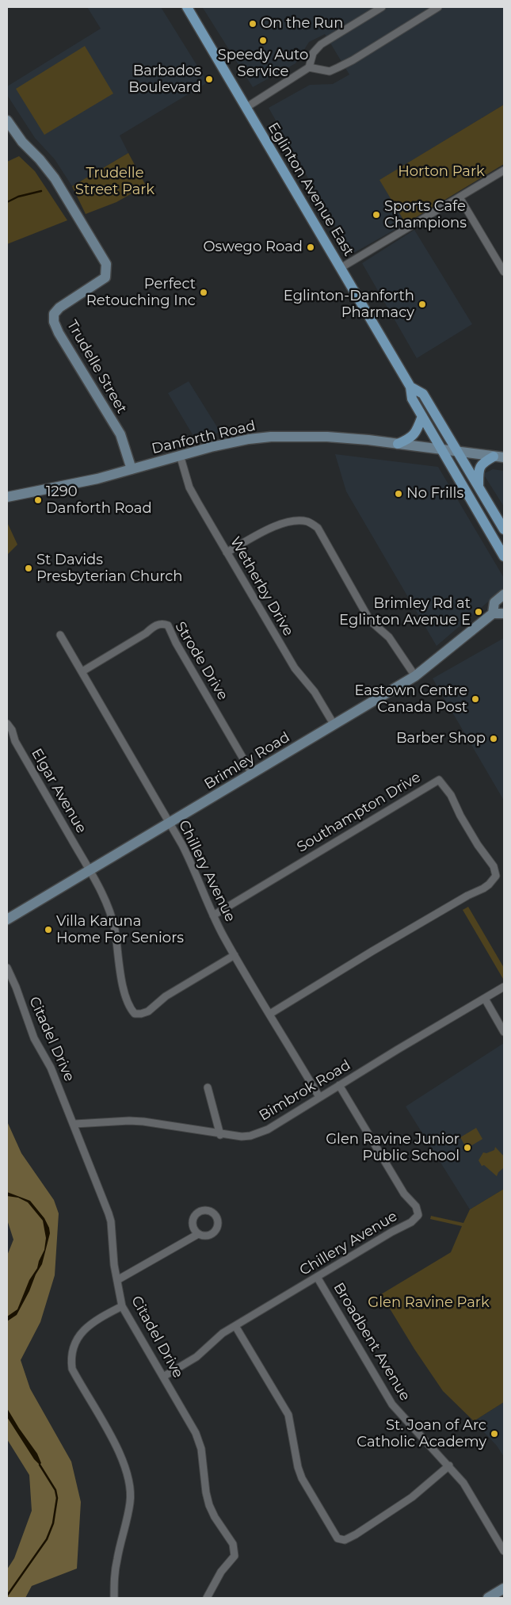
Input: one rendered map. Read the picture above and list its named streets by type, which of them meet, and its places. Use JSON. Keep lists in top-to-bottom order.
{
  "streets": {
    "main road": [
      "Eglinton Avenue East",
      "Trudelle Street",
      "Danforth Road",
      "Brimley Road"
    ],
    "street": [
      "Wetherby Drive",
      "Strode Drive",
      "Elgar Avenue",
      "Southampton Drive",
      "Chillery Avenue",
      "Citadel Drive",
      "Bimbrok Road",
      "Broadbent Avenue"
    ]
  },
  "crossings": [
    ["Eglinton Avenue East", "Danforth Road"],
    ["Trudelle Street", "Danforth Road"],
    ["Danforth Road", "Wetherby Drive"],
    ["Wetherby Drive", "Brimley Road"],
    ["Strode Drive", "Brimley Road"],
    ["Strode Drive", "Chillery Avenue"],
    ["Brimley Road", "Elgar Avenue"],
    ["Brimley Road", "Chillery Avenue"],
    ["Elgar Avenue", "Chillery Avenue"],
    ["Southampton Drive", "Chillery Avenue"],
    ["Chillery Avenue", "Citadel Drive"],
    ["Chillery Avenue", "Bimbrok Road"],
    ["Chillery Avenue", "Broadbent Avenue"],
    ["Citadel Drive", "Bimbrok Road"]
  ],
  "parks": ["Horton Park", "Trudelle Street Park", "Glen Ravine Park"],
  "places": [
    "On the Run",
    "Speedy Auto Service",
    "Barbados Boulevard",
    "Sports Cafe Champions",
    "Oswego Road",
    "Perfect Retouching Inc",
    "Eglinton-Danforth Pharmacy",
    "No Frills",
    "1290 Danforth Road",
    "St Davids Presbyterian Church",
    "Brimley Rd at Eglinton Avenue E",
    "Eastown Centre Canada Post",
    "Barber Shop",
    "Villa Karuna Home For Seniors",
    "Glen Ravine Junior Public School",
    "St. Joan of Arc Catholic Academy"
  ]
}
